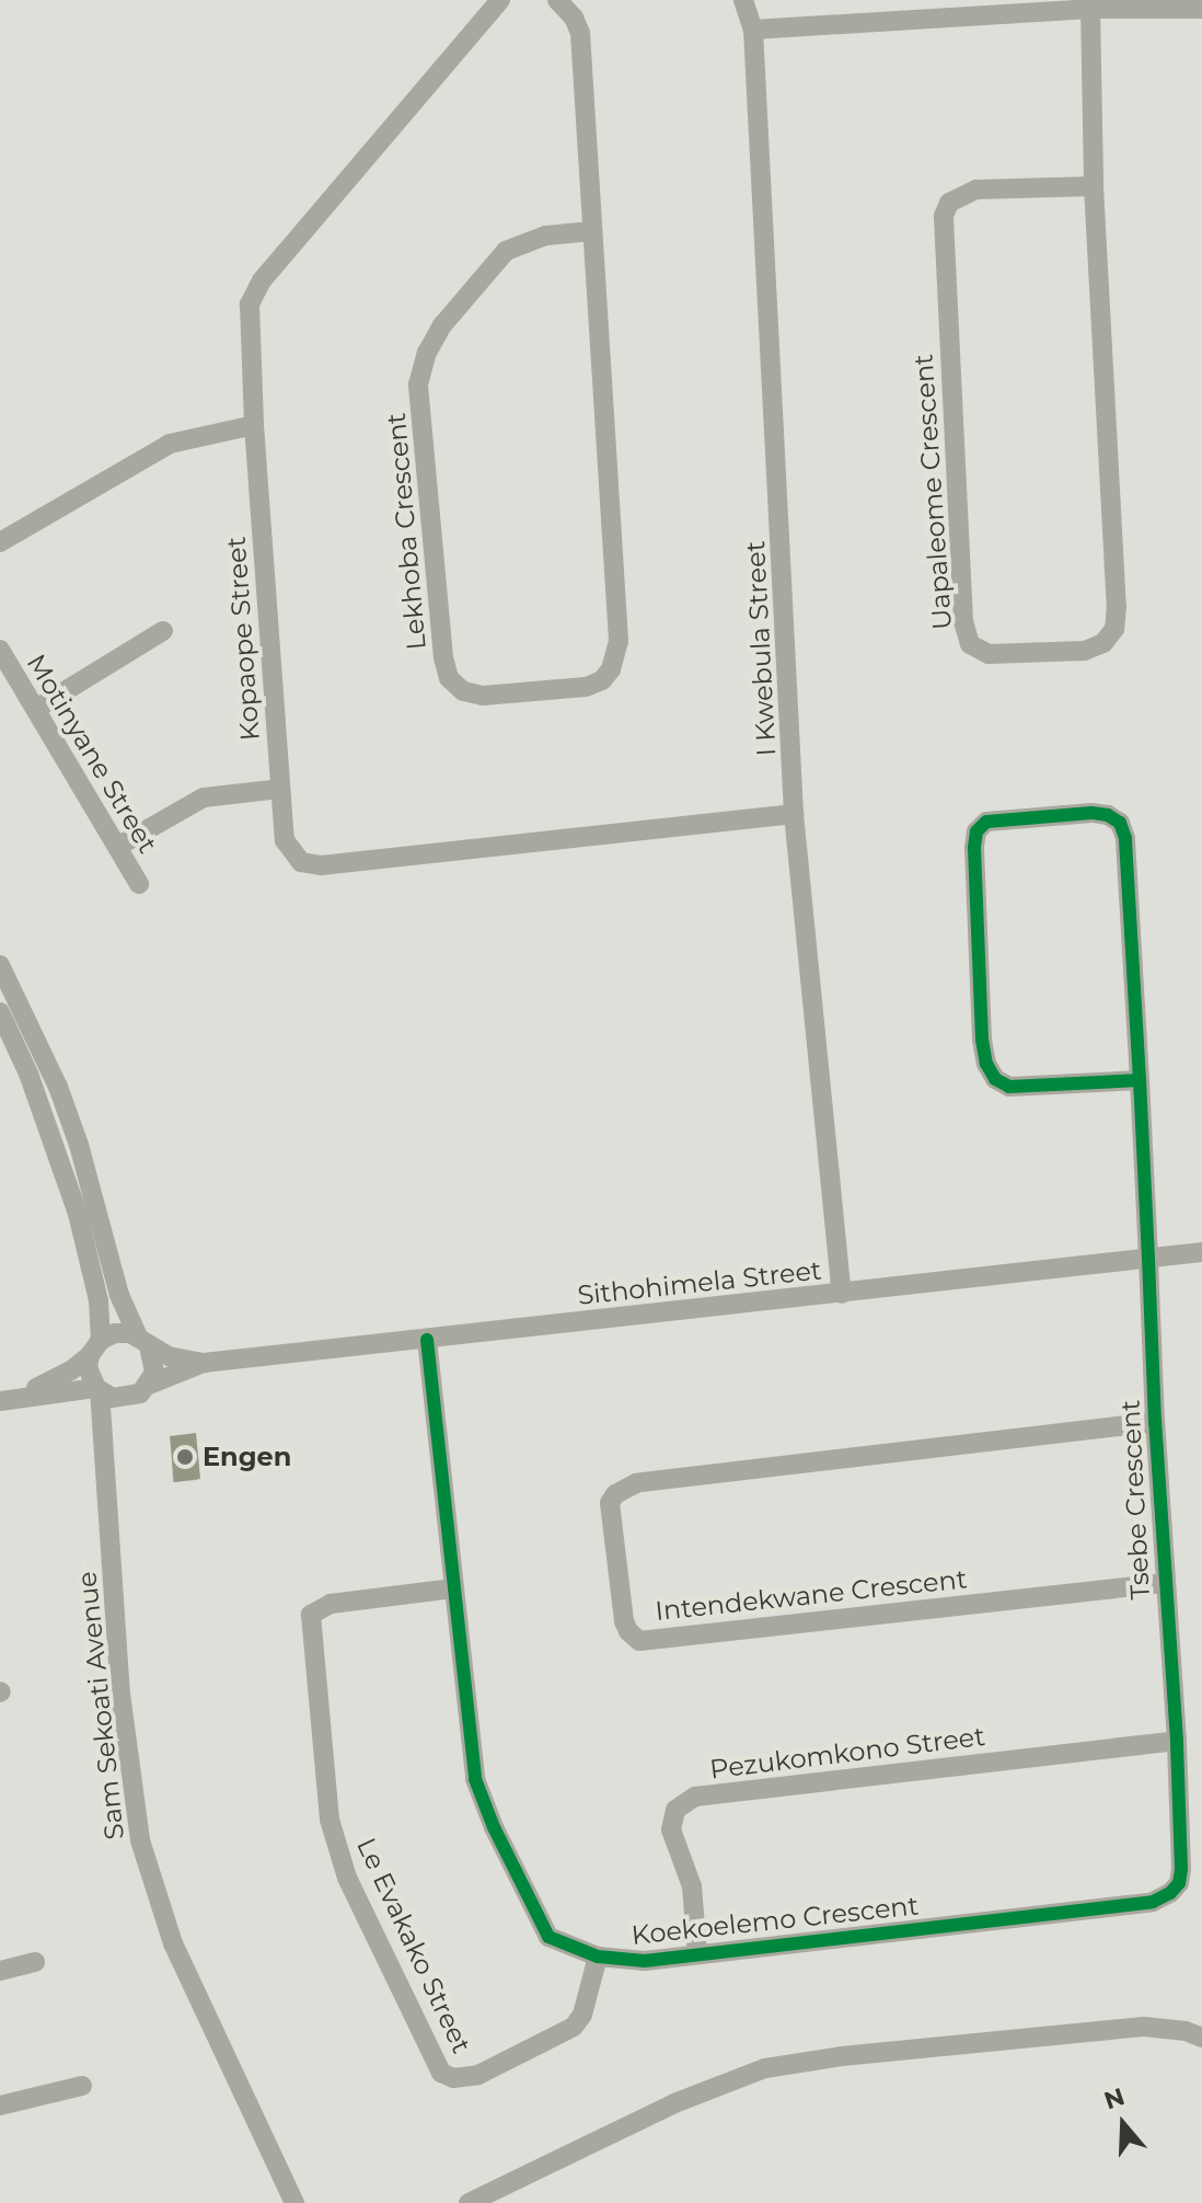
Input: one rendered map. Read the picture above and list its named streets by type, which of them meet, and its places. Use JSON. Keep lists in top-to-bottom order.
{
  "streets": {
    "street": [
      "Uapaleome Crescent",
      "Lekhoba Crescent",
      "Kopaope Street",
      "I Kwebula Street",
      "Motinyane Street",
      "Sithohimela Street",
      "Tsebe Crescent",
      "Intendekwane Crescent",
      "Sam Sekoati Avenue",
      "Pezukomkono Street",
      "Koekoelemo Crescent",
      "Le Evakako Street"
    ]
  },
  "crossings": [
    ["Kopaope Street", "I Kwebula Street"],
    ["I Kwebula Street", "Sithohimela Street"],
    ["Sithohimela Street", "Tsebe Crescent"],
    ["Sithohimela Street", "Sam Sekoati Avenue"],
    ["Sithohimela Street", "Koekoelemo Crescent"],
    ["Tsebe Crescent", "Intendekwane Crescent"],
    ["Tsebe Crescent", "Pezukomkono Street"],
    ["Tsebe Crescent", "Koekoelemo Crescent"],
    ["Pezukomkono Street", "Koekoelemo Crescent"],
    ["Koekoelemo Crescent", "Le Evakako Street"]
  ],
  "places": ["Engen"],
  "north": "top"
}
